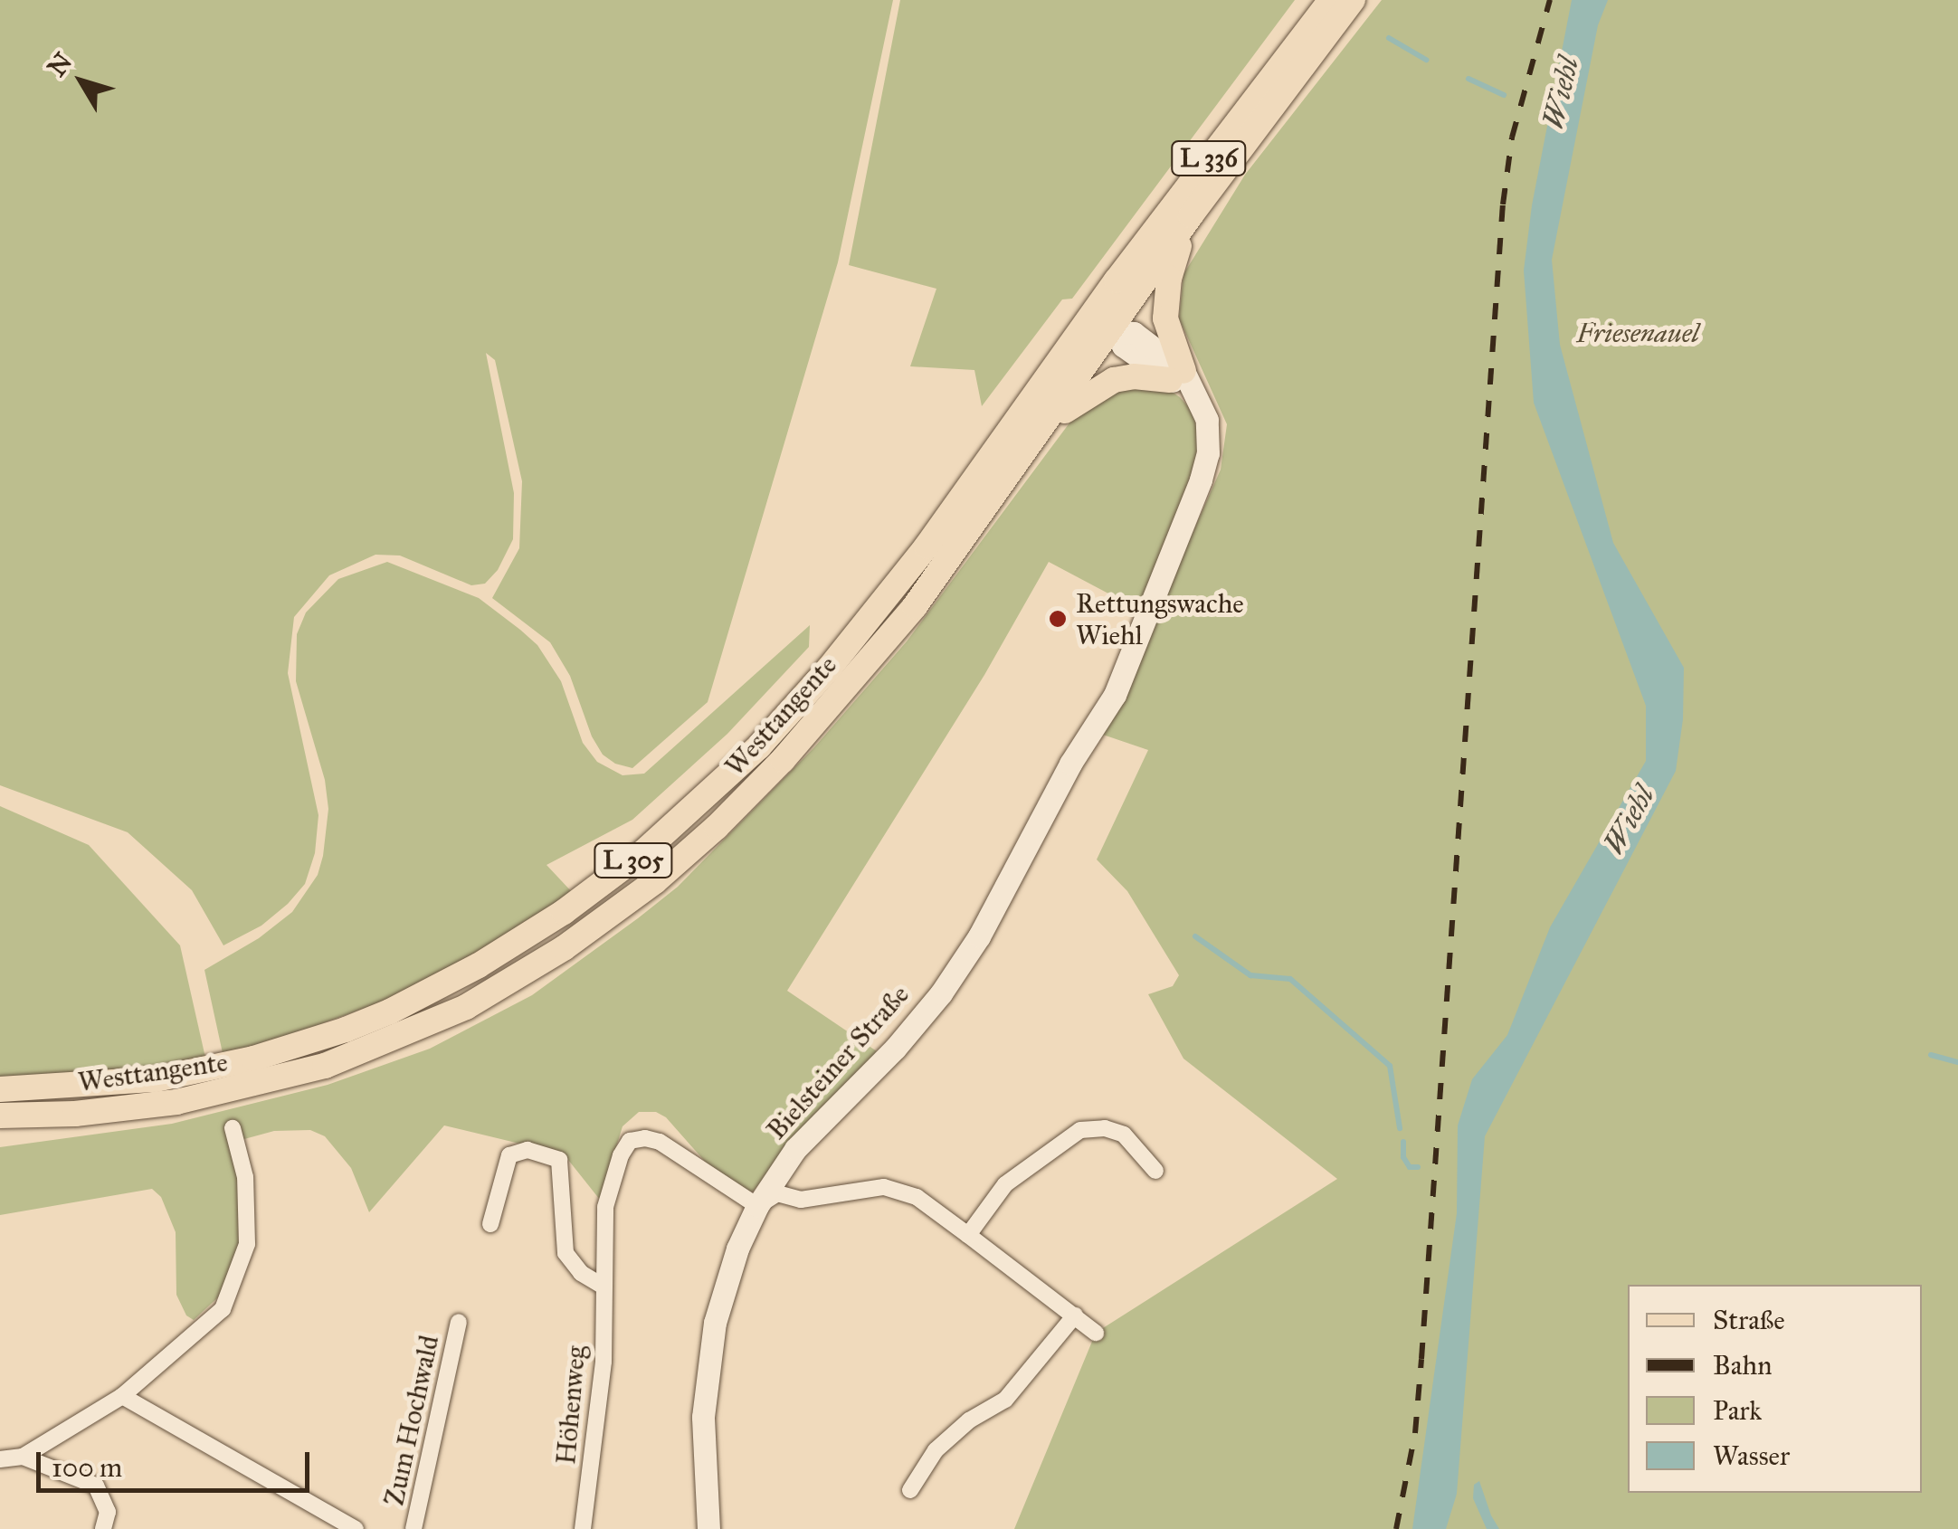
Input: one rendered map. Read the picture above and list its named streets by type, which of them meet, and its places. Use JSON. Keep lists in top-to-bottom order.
{
  "streets": {
    "main road": [
      "L 336",
      "Westtangente",
      "L 305",
      "Bielsteiner Straße"
    ],
    "street": ["Höhenweg", "Zum Hochwald"]
  },
  "crossings": [
    ["L 336", "Westtangente"],
    ["L 336", "L 305"],
    ["L 336", "Bielsteiner Straße"],
    ["Westtangente", "L 305"],
    ["L 305", "Bielsteiner Straße"],
    ["Bielsteiner Straße", "Höhenweg"]
  ],
  "water": ["Wiehl"],
  "parks": ["Friesenauel"],
  "places": ["Rettungswache Wiehl"],
  "legend": [
    "Straße",
    "Bahn",
    "Park",
    "Wasser"
  ],
  "scale_bar": "100 m",
  "north": "top left"
}
